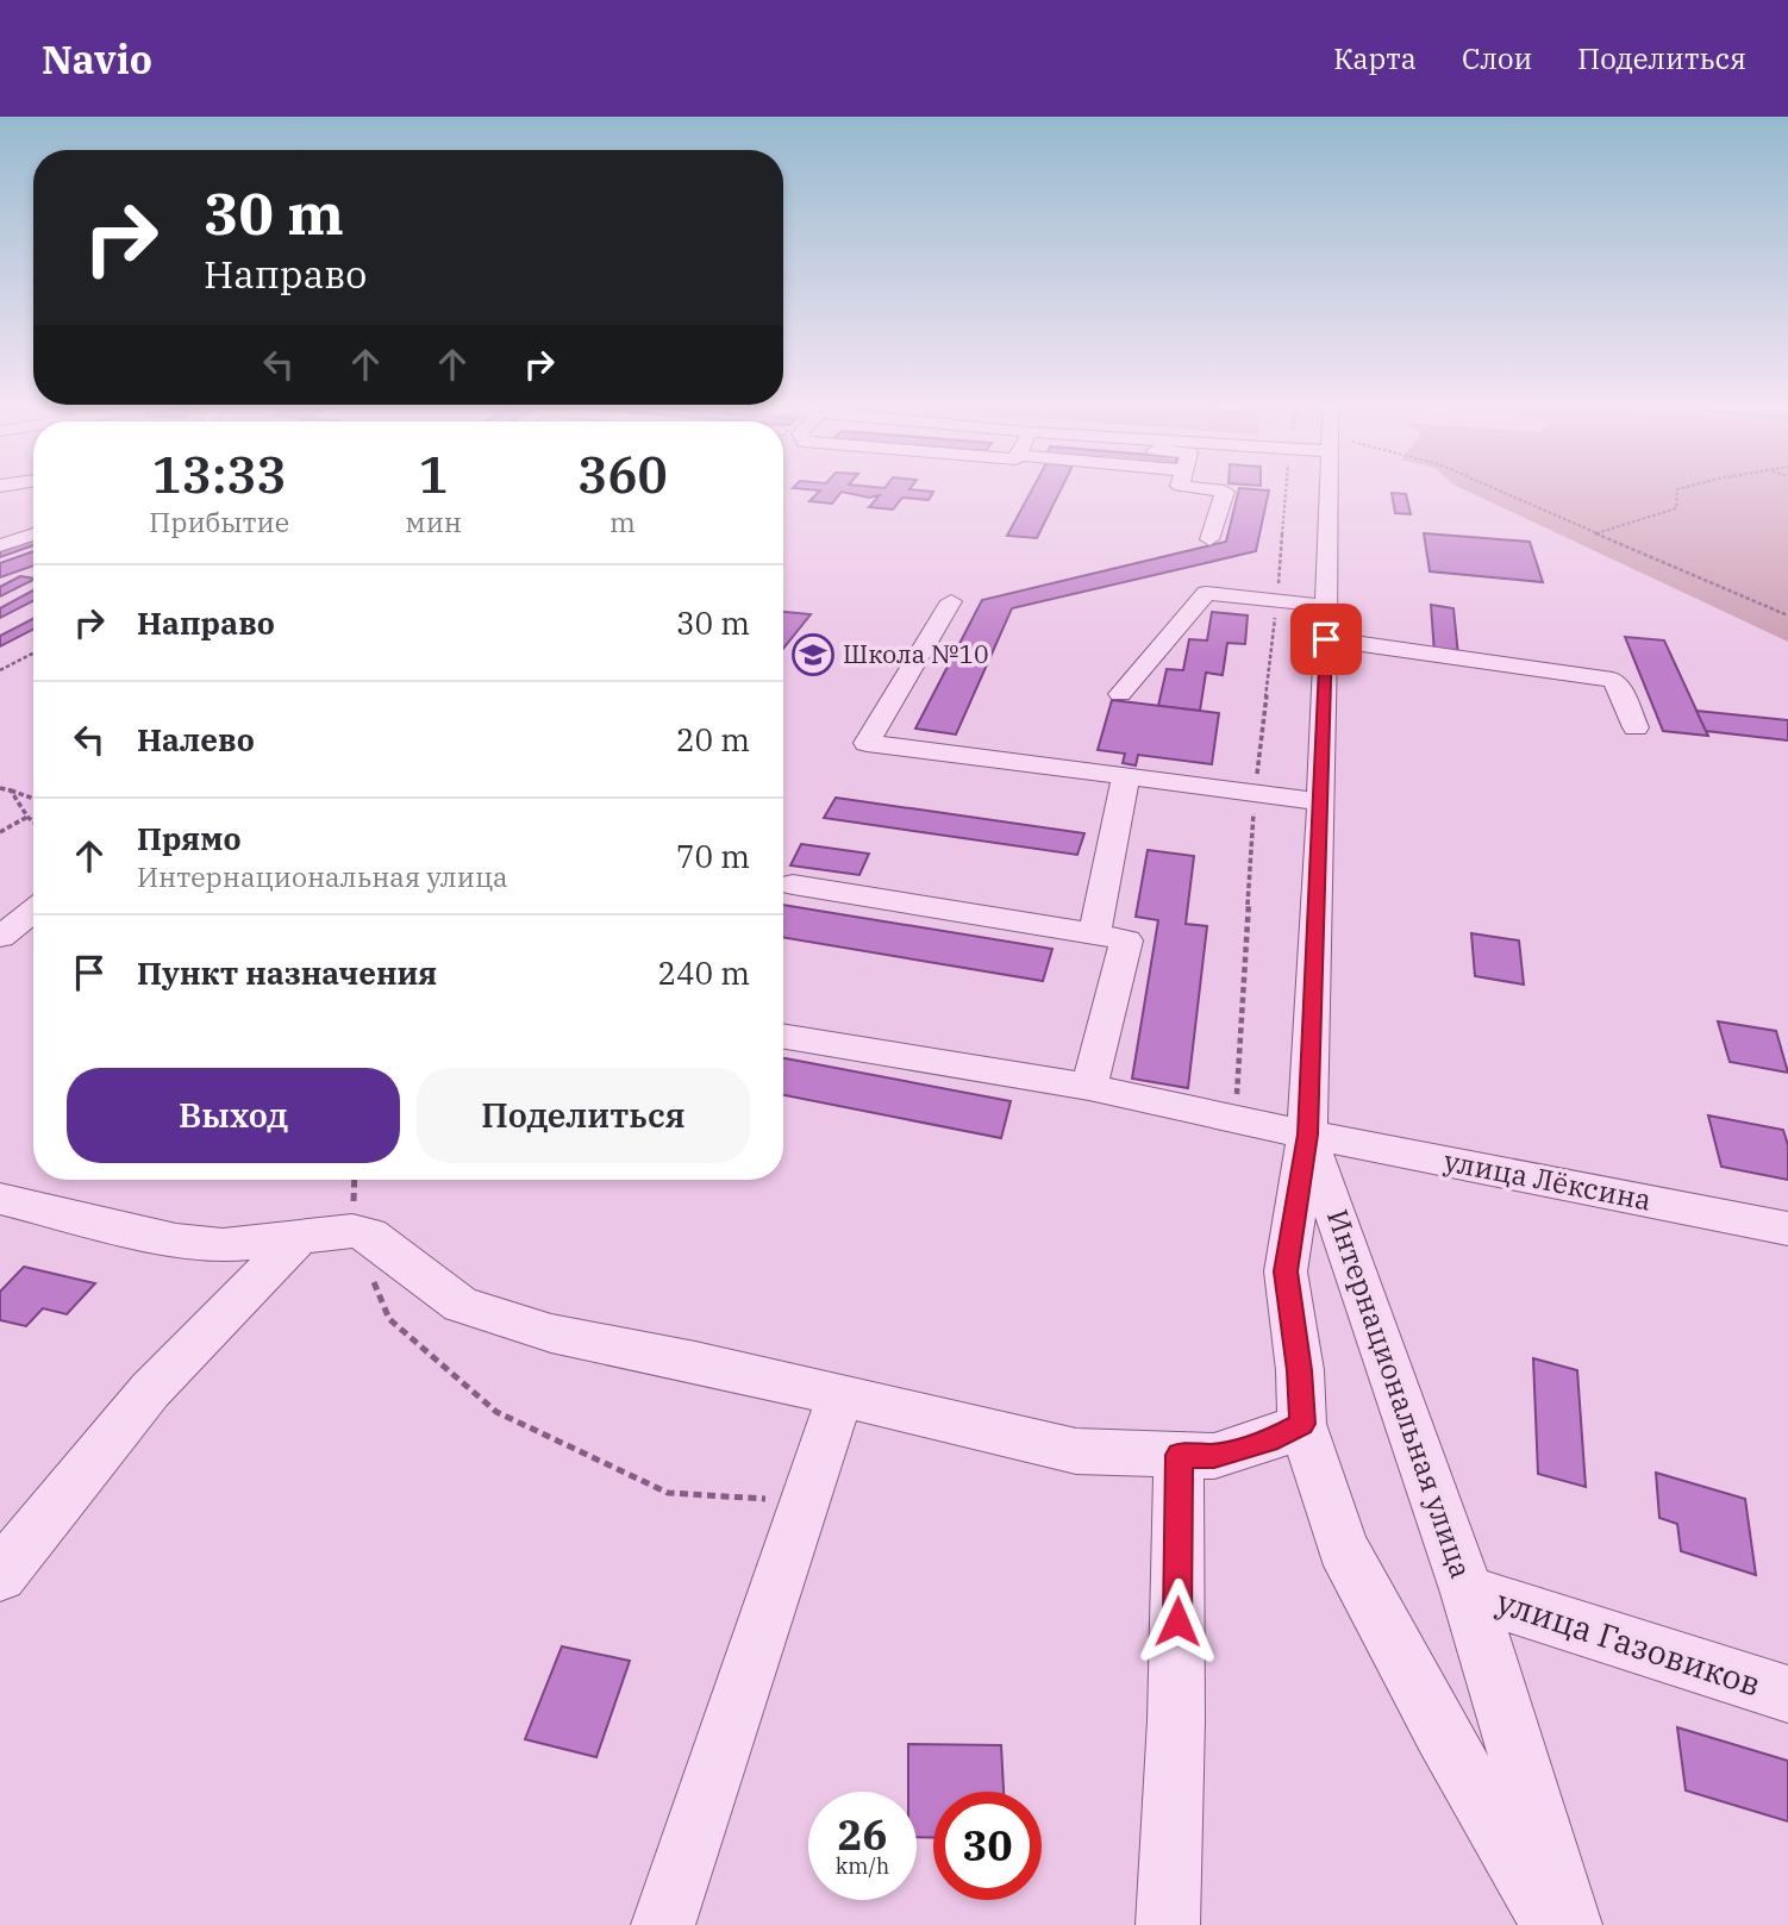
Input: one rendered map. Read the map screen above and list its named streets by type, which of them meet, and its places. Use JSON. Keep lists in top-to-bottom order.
{
  "streets": {
    "street": ["улица Лёксина", "Интернациональная улица", "улица Газовиков"]
  },
  "crossings": [
    ["улица Лёксина", "Интернациональная улица"],
    ["Интернациональная улица", "улица Газовиков"]
  ],
  "places": {
    "school or university": ["Школа №10"]
  },
  "page": {
    "header": "Navio",
    "nav": ["Карта", "Слои", "Поделиться"],
    "turn": ["30 m", "Направо"],
    "eta": [
      "13:33",
      "Прибытие",
      "1",
      "мин",
      "360",
      "m"
    ],
    "list": [
      {
        "name": "Направо",
        "value": "30 m"
      },
      {
        "name": "Налево",
        "value": "20 m"
      },
      {
        "name": "Прямо",
        "note": "Интернациональная улица",
        "value": "70 m"
      },
      {
        "name": "Пункт назначения",
        "value": "240 m"
      }
    ],
    "buttons": ["Выход", "Поделиться"],
    "speed": "26 km/h",
    "limit": "30"
  }
}
